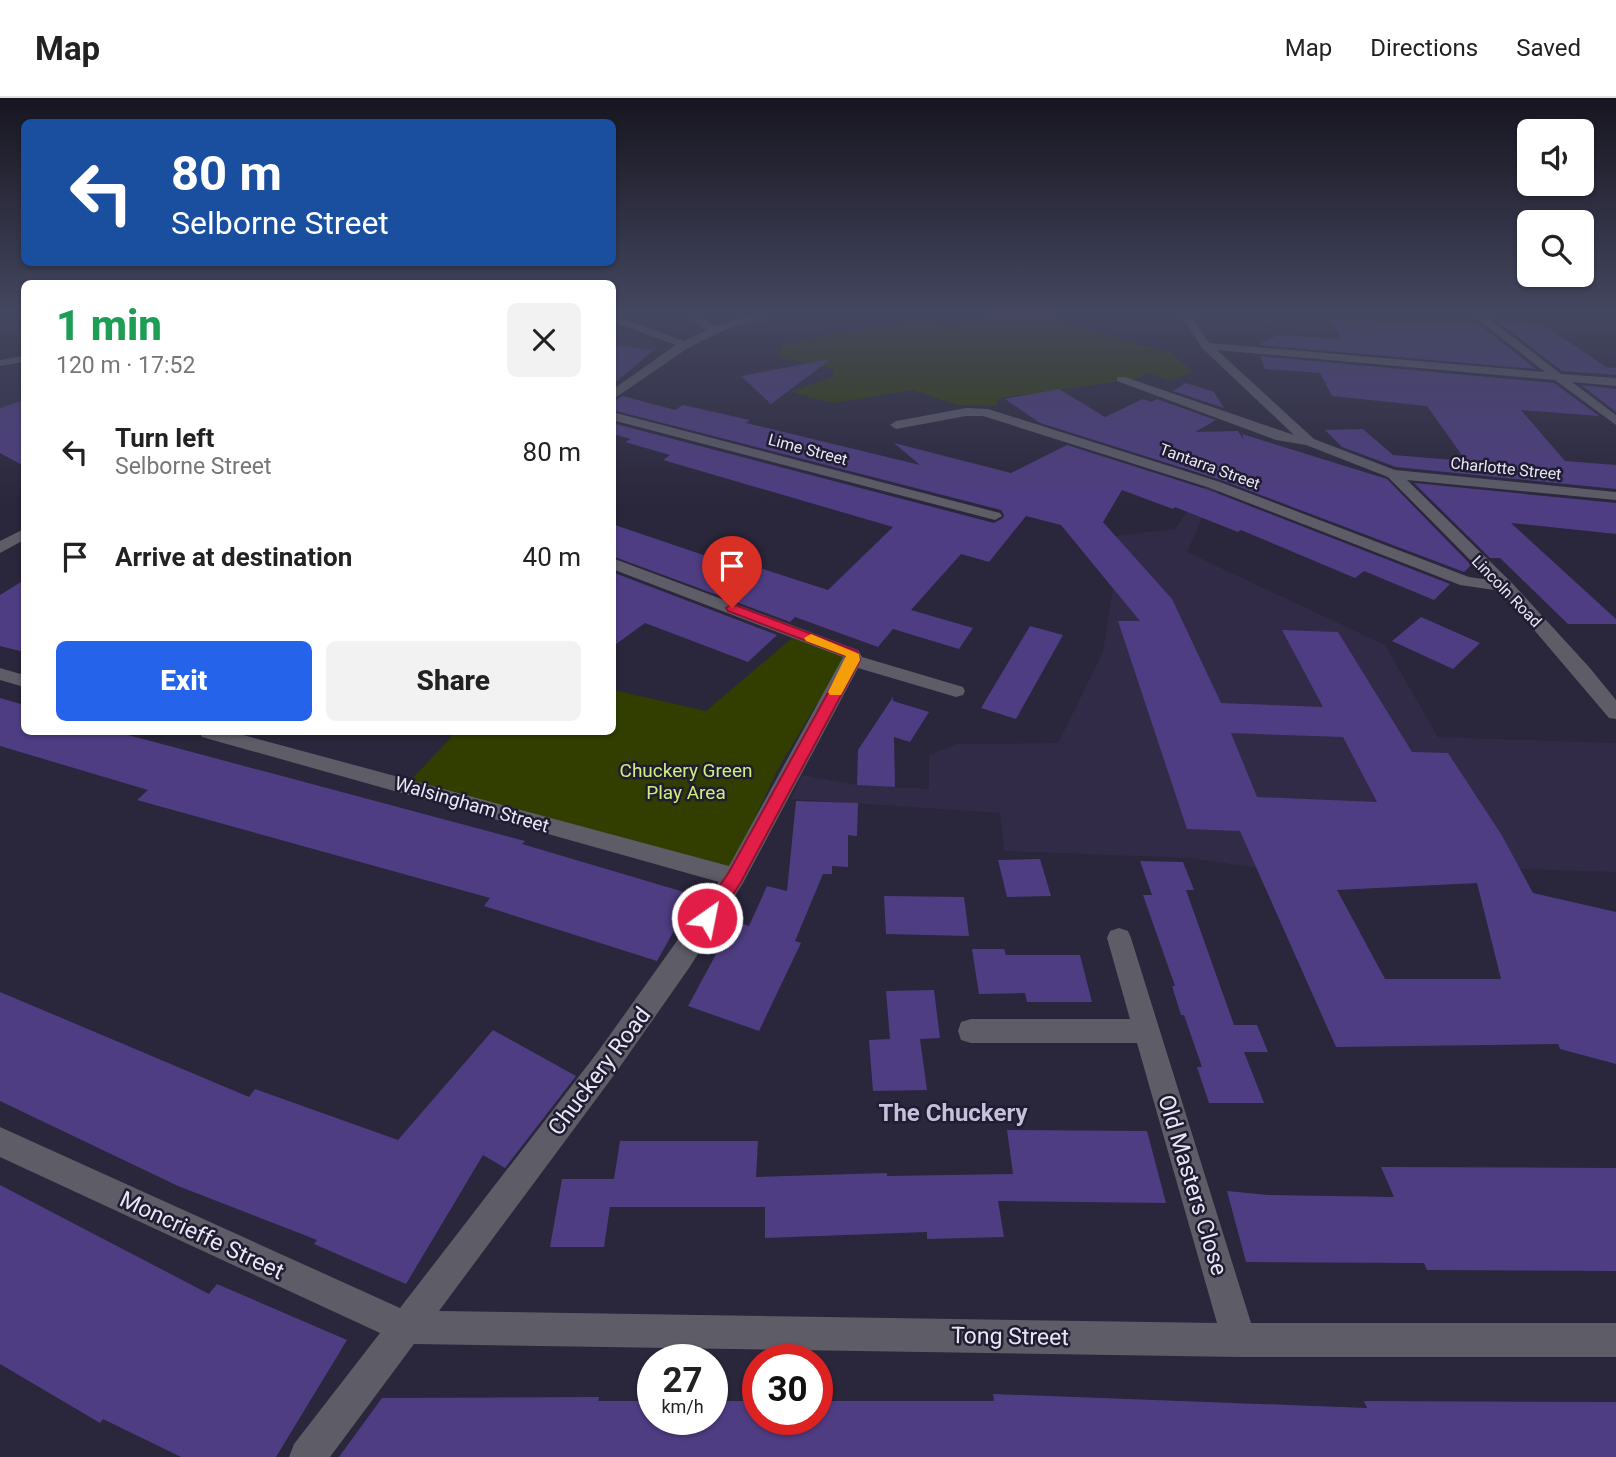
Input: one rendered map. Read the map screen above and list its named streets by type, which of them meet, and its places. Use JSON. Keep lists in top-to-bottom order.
{
  "streets": {
    "street": [
      "Lime Street",
      "Tantarra Street",
      "Charlotte Street",
      "Lincoln Road",
      "Walsingham Street",
      "Chuckery Road",
      "Old Masters Close",
      "Moncrieffe Street",
      "Tong Street"
    ]
  },
  "crossings": [
    ["Tantarra Street", "Lincoln Road"],
    ["Charlotte Street", "Lincoln Road"],
    ["Walsingham Street", "Chuckery Road"],
    ["Chuckery Road", "Moncrieffe Street"],
    ["Chuckery Road", "Tong Street"],
    ["Old Masters Close", "Tong Street"],
    ["Moncrieffe Street", "Tong Street"]
  ],
  "districts": ["The Chuckery"],
  "parks": ["Chuckery Green Play Area"],
  "page": {
    "header": "Map",
    "nav": ["Map", "Directions", "Saved"],
    "turn": ["80 m", "Selborne Street"],
    "heading": ["1 min", "120 m · 17:52"],
    "list": [
      {
        "name": "Turn left",
        "note": "Selborne Street",
        "value": "80 m"
      },
      {
        "name": "Arrive at destination",
        "value": "40 m"
      }
    ],
    "buttons": ["Exit", "Share"],
    "speed": "27 km/h",
    "limit": "30"
  }
}
